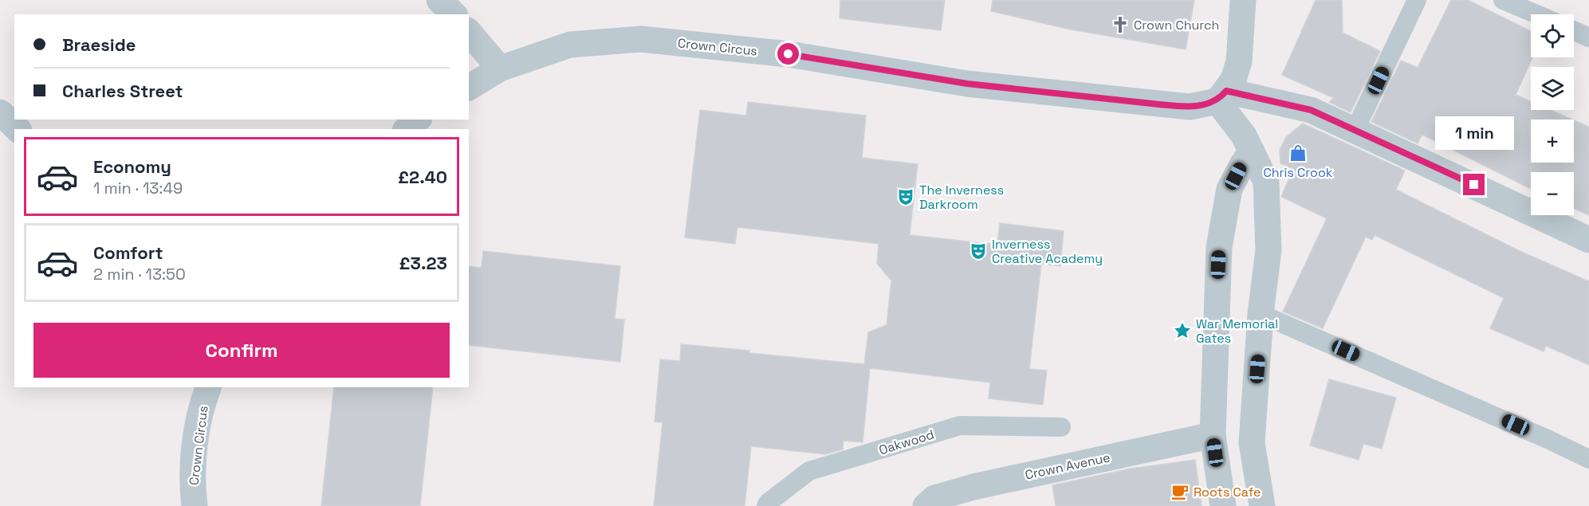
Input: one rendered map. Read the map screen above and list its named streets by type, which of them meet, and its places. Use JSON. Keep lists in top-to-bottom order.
{
  "streets": {
    "street": ["Crown Circus", "Crown Avenue"],
    "lane": ["Oakwood"]
  },
  "places": {
    "church": ["Crown Church"],
    "shop": ["Chris Crook"],
    "theatre": ["The Inverness Darkroom", "Inverness Creative Academy"],
    "place": ["War Memorial Gates"],
    "cafe": ["Roots Cafe"]
  },
  "page": {
    "map_buttons": ["+", "−"],
    "banner": ["Braeside", "Charles Street"],
    "bubble": "1 min",
    "list": [
      {
        "name": "Economy",
        "note": "1 min · 13:49",
        "value": "£2.40"
      },
      {
        "name": "Comfort",
        "note": "2 min · 13:50",
        "value": "£3.23"
      }
    ],
    "buttons": "Confirm"
  }
}
